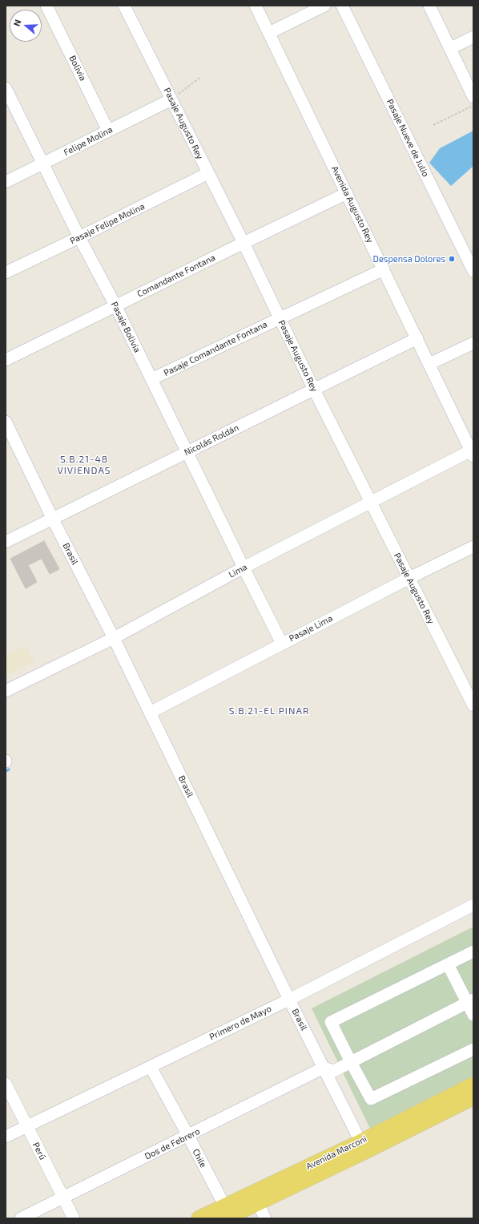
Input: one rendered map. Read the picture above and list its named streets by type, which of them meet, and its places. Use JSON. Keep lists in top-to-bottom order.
{
  "streets": {
    "main road": ["Avenida Marconi"],
    "street": [
      "Bolivia",
      "Pasaje Augusto Rey",
      "Pasaje Nueve de Julio",
      "Felipe Molina",
      "Avenida Augusto Rey",
      "Pasaje Felipe Molina",
      "Comandante Fontana",
      "Pasaje Bolivia",
      "Pasaje Comandante Fontana",
      "Nicolás Roldán",
      "Brasil",
      "Lima",
      "Pasaje Lima",
      "Primero de Mayo",
      "Dos de Febrero",
      "Perú",
      "Chile"
    ]
  },
  "crossings": [
    ["Bolivia", "Felipe Molina"],
    ["Pasaje Augusto Rey", "Felipe Molina"],
    ["Pasaje Augusto Rey", "Pasaje Felipe Molina"],
    ["Pasaje Augusto Rey", "Comandante Fontana"],
    ["Pasaje Augusto Rey", "Pasaje Comandante Fontana"],
    ["Pasaje Augusto Rey", "Nicolás Roldán"],
    ["Pasaje Augusto Rey", "Lima"],
    ["Pasaje Augusto Rey", "Pasaje Lima"],
    ["Felipe Molina", "Pasaje Bolivia"],
    ["Avenida Augusto Rey", "Comandante Fontana"],
    ["Avenida Augusto Rey", "Pasaje Comandante Fontana"],
    ["Avenida Augusto Rey", "Nicolás Roldán"],
    ["Avenida Augusto Rey", "Lima"],
    ["Pasaje Felipe Molina", "Pasaje Bolivia"],
    ["Comandante Fontana", "Pasaje Bolivia"],
    ["Pasaje Bolivia", "Pasaje Comandante Fontana"],
    ["Pasaje Bolivia", "Nicolás Roldán"],
    ["Pasaje Bolivia", "Lima"],
    ["Pasaje Bolivia", "Pasaje Lima"],
    ["Nicolás Roldán", "Brasil"],
    ["Brasil", "Lima"],
    ["Brasil", "Pasaje Lima"],
    ["Brasil", "Primero de Mayo"],
    ["Brasil", "Dos de Febrero"],
    ["Brasil", "Avenida Marconi"],
    ["Primero de Mayo", "Perú"],
    ["Primero de Mayo", "Chile"],
    ["Dos de Febrero", "Perú"],
    ["Dos de Febrero", "Chile"],
    ["Avenida Marconi", "Chile"]
  ],
  "districts": ["S.B.21-48 VIVIENDAS", "S.B.21-EL PINAR"],
  "places": ["Despensa Dolores"],
  "north": "left"
}
